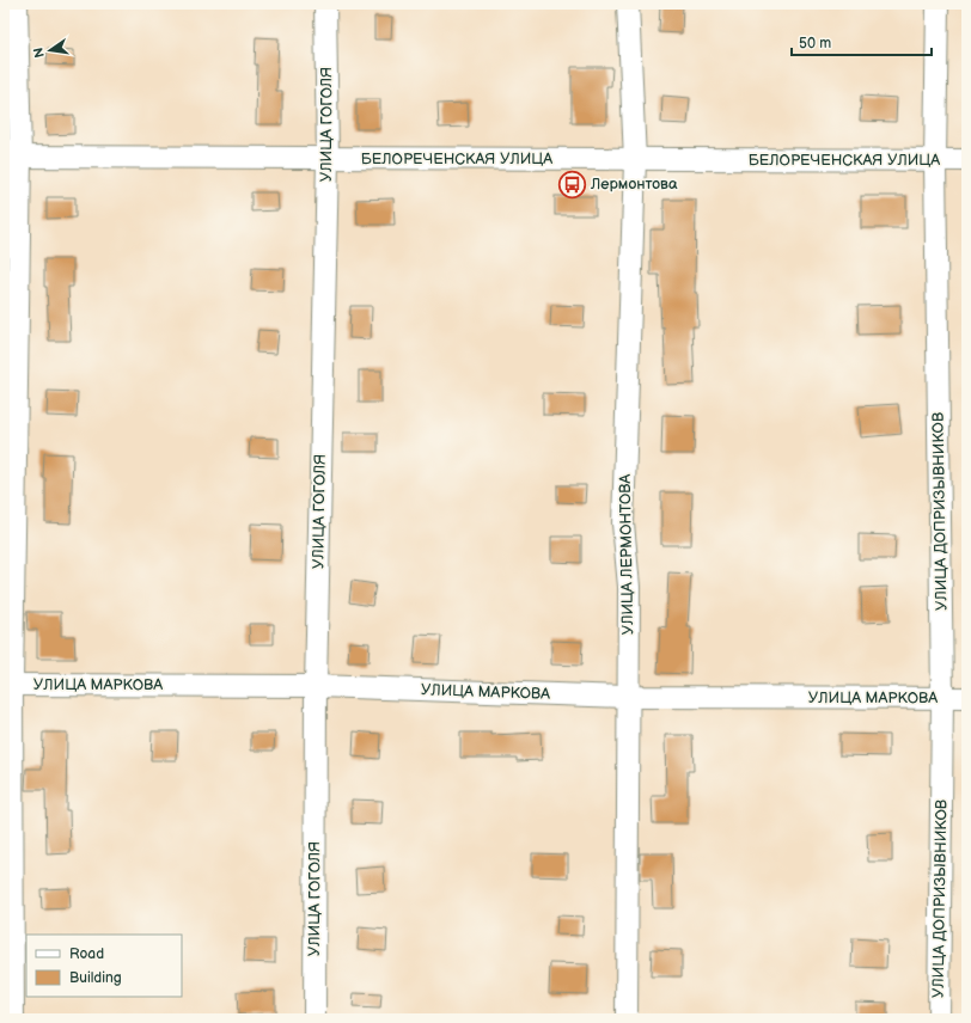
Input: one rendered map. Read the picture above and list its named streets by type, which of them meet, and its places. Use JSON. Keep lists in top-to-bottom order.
{
  "streets": {
    "street": [
      "УЛИЦА ГОГОЛЯ",
      "БЕЛОРЕЧЕНСКАЯ УЛИЦА",
      "УЛИЦА ДОПРИЗЫВНИКОВ",
      "УЛИЦА ЛЕРМОНТОВА",
      "УЛИЦА МАРКОВА"
    ]
  },
  "crossings": [
    ["УЛИЦА ГОГОЛЯ", "БЕЛОРЕЧЕНСКАЯ УЛИЦА"],
    ["УЛИЦА ГОГОЛЯ", "УЛИЦА МАРКОВА"],
    ["БЕЛОРЕЧЕНСКАЯ УЛИЦА", "УЛИЦА ДОПРИЗЫВНИКОВ"],
    ["БЕЛОРЕЧЕНСКАЯ УЛИЦА", "УЛИЦА ЛЕРМОНТОВА"],
    ["УЛИЦА ДОПРИЗЫВНИКОВ", "УЛИЦА МАРКОВА"],
    ["УЛИЦА ЛЕРМОНТОВА", "УЛИЦА МАРКОВА"]
  ],
  "places": {
    "bus stop": ["Лермонтова"]
  },
  "legend": ["Road", "Building"],
  "scale_bar": "50 m",
  "north": "left"
}
